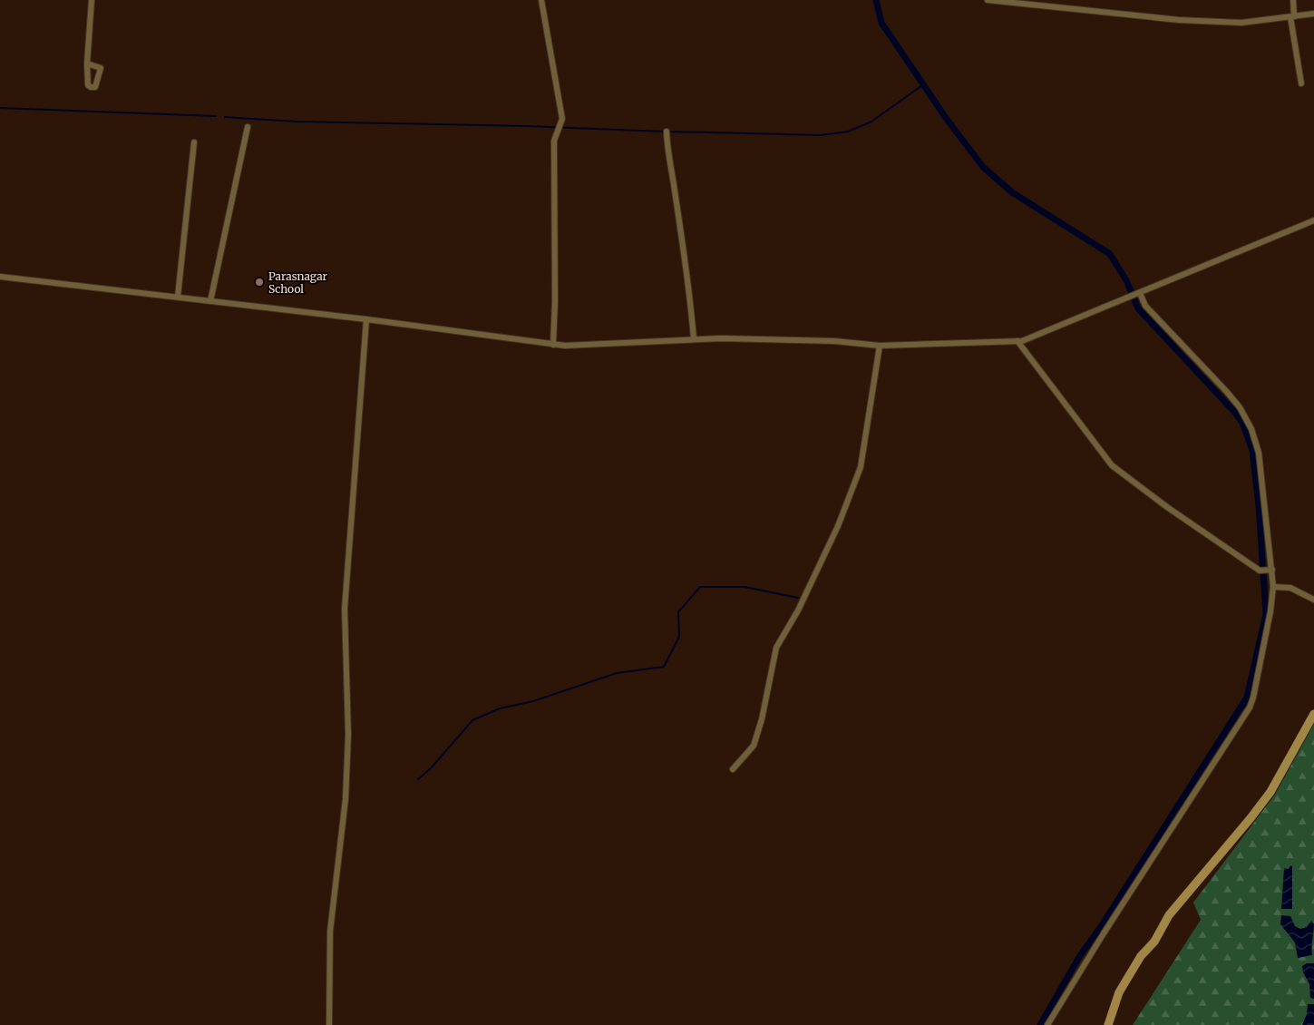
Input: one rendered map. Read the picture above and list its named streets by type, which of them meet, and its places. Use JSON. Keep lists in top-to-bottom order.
{
  "places": ["Parasnagar School"]
}
